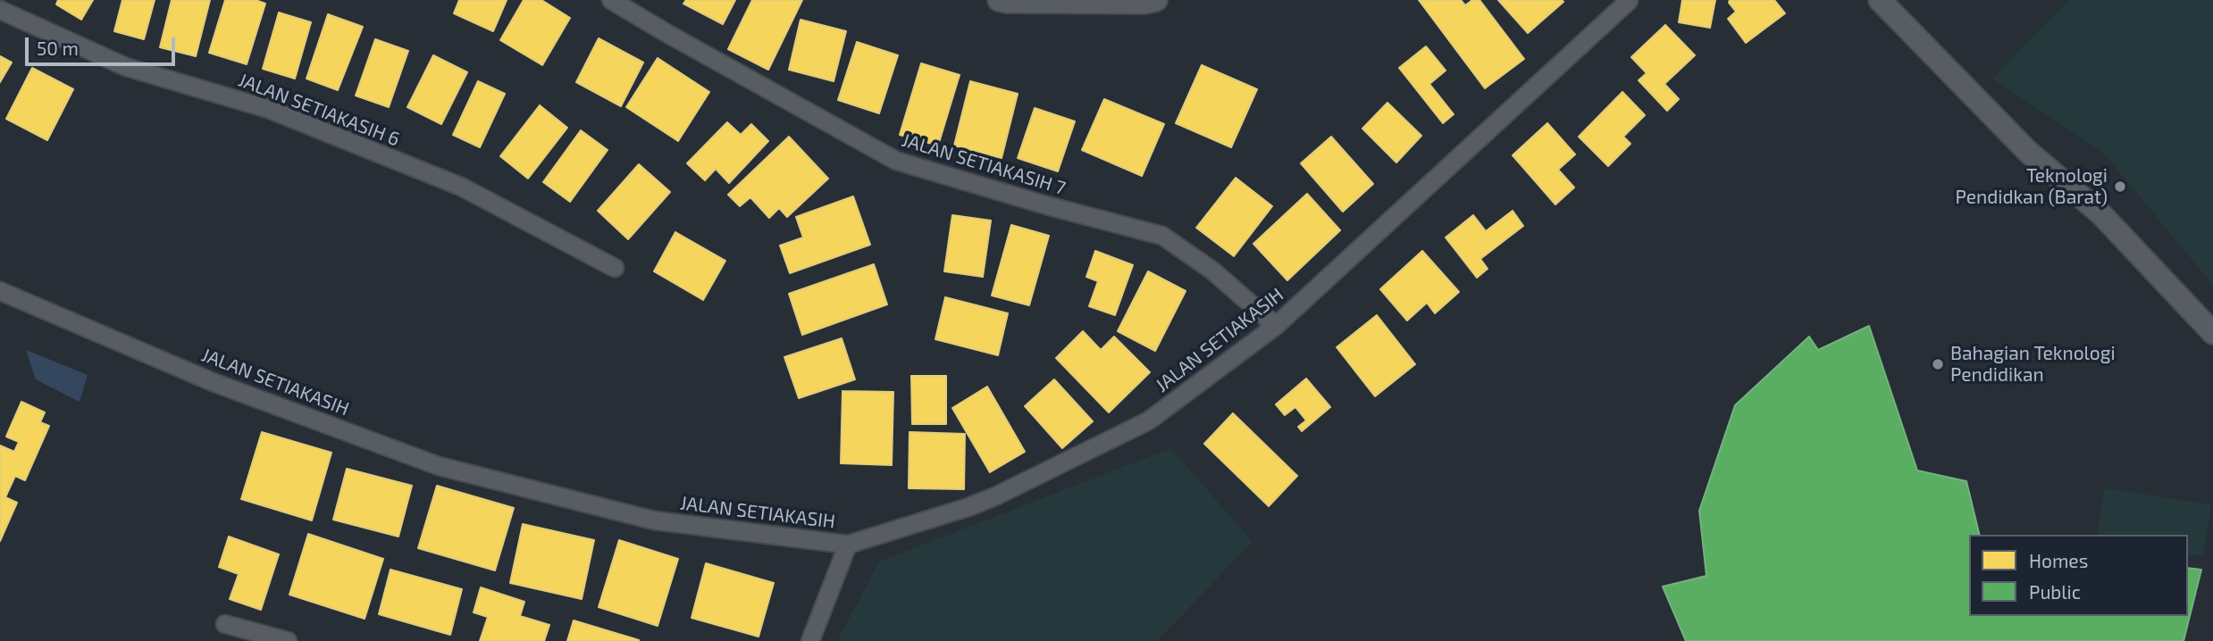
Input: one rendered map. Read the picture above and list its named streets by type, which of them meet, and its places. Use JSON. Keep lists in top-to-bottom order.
{
  "streets": {
    "street": ["JALAN SETIAKASIH 6", "JALAN SETIAKASIH 7", "JALAN SETIAKASIH"]
  },
  "crossings": [
    ["JALAN SETIAKASIH 7", "JALAN SETIAKASIH"]
  ],
  "places": ["Teknologi Pendidkan (Barat)", "Bahagian Teknologi Pendidikan"],
  "legend": ["Homes", "Public"],
  "scale_bar": "50 m"
}
